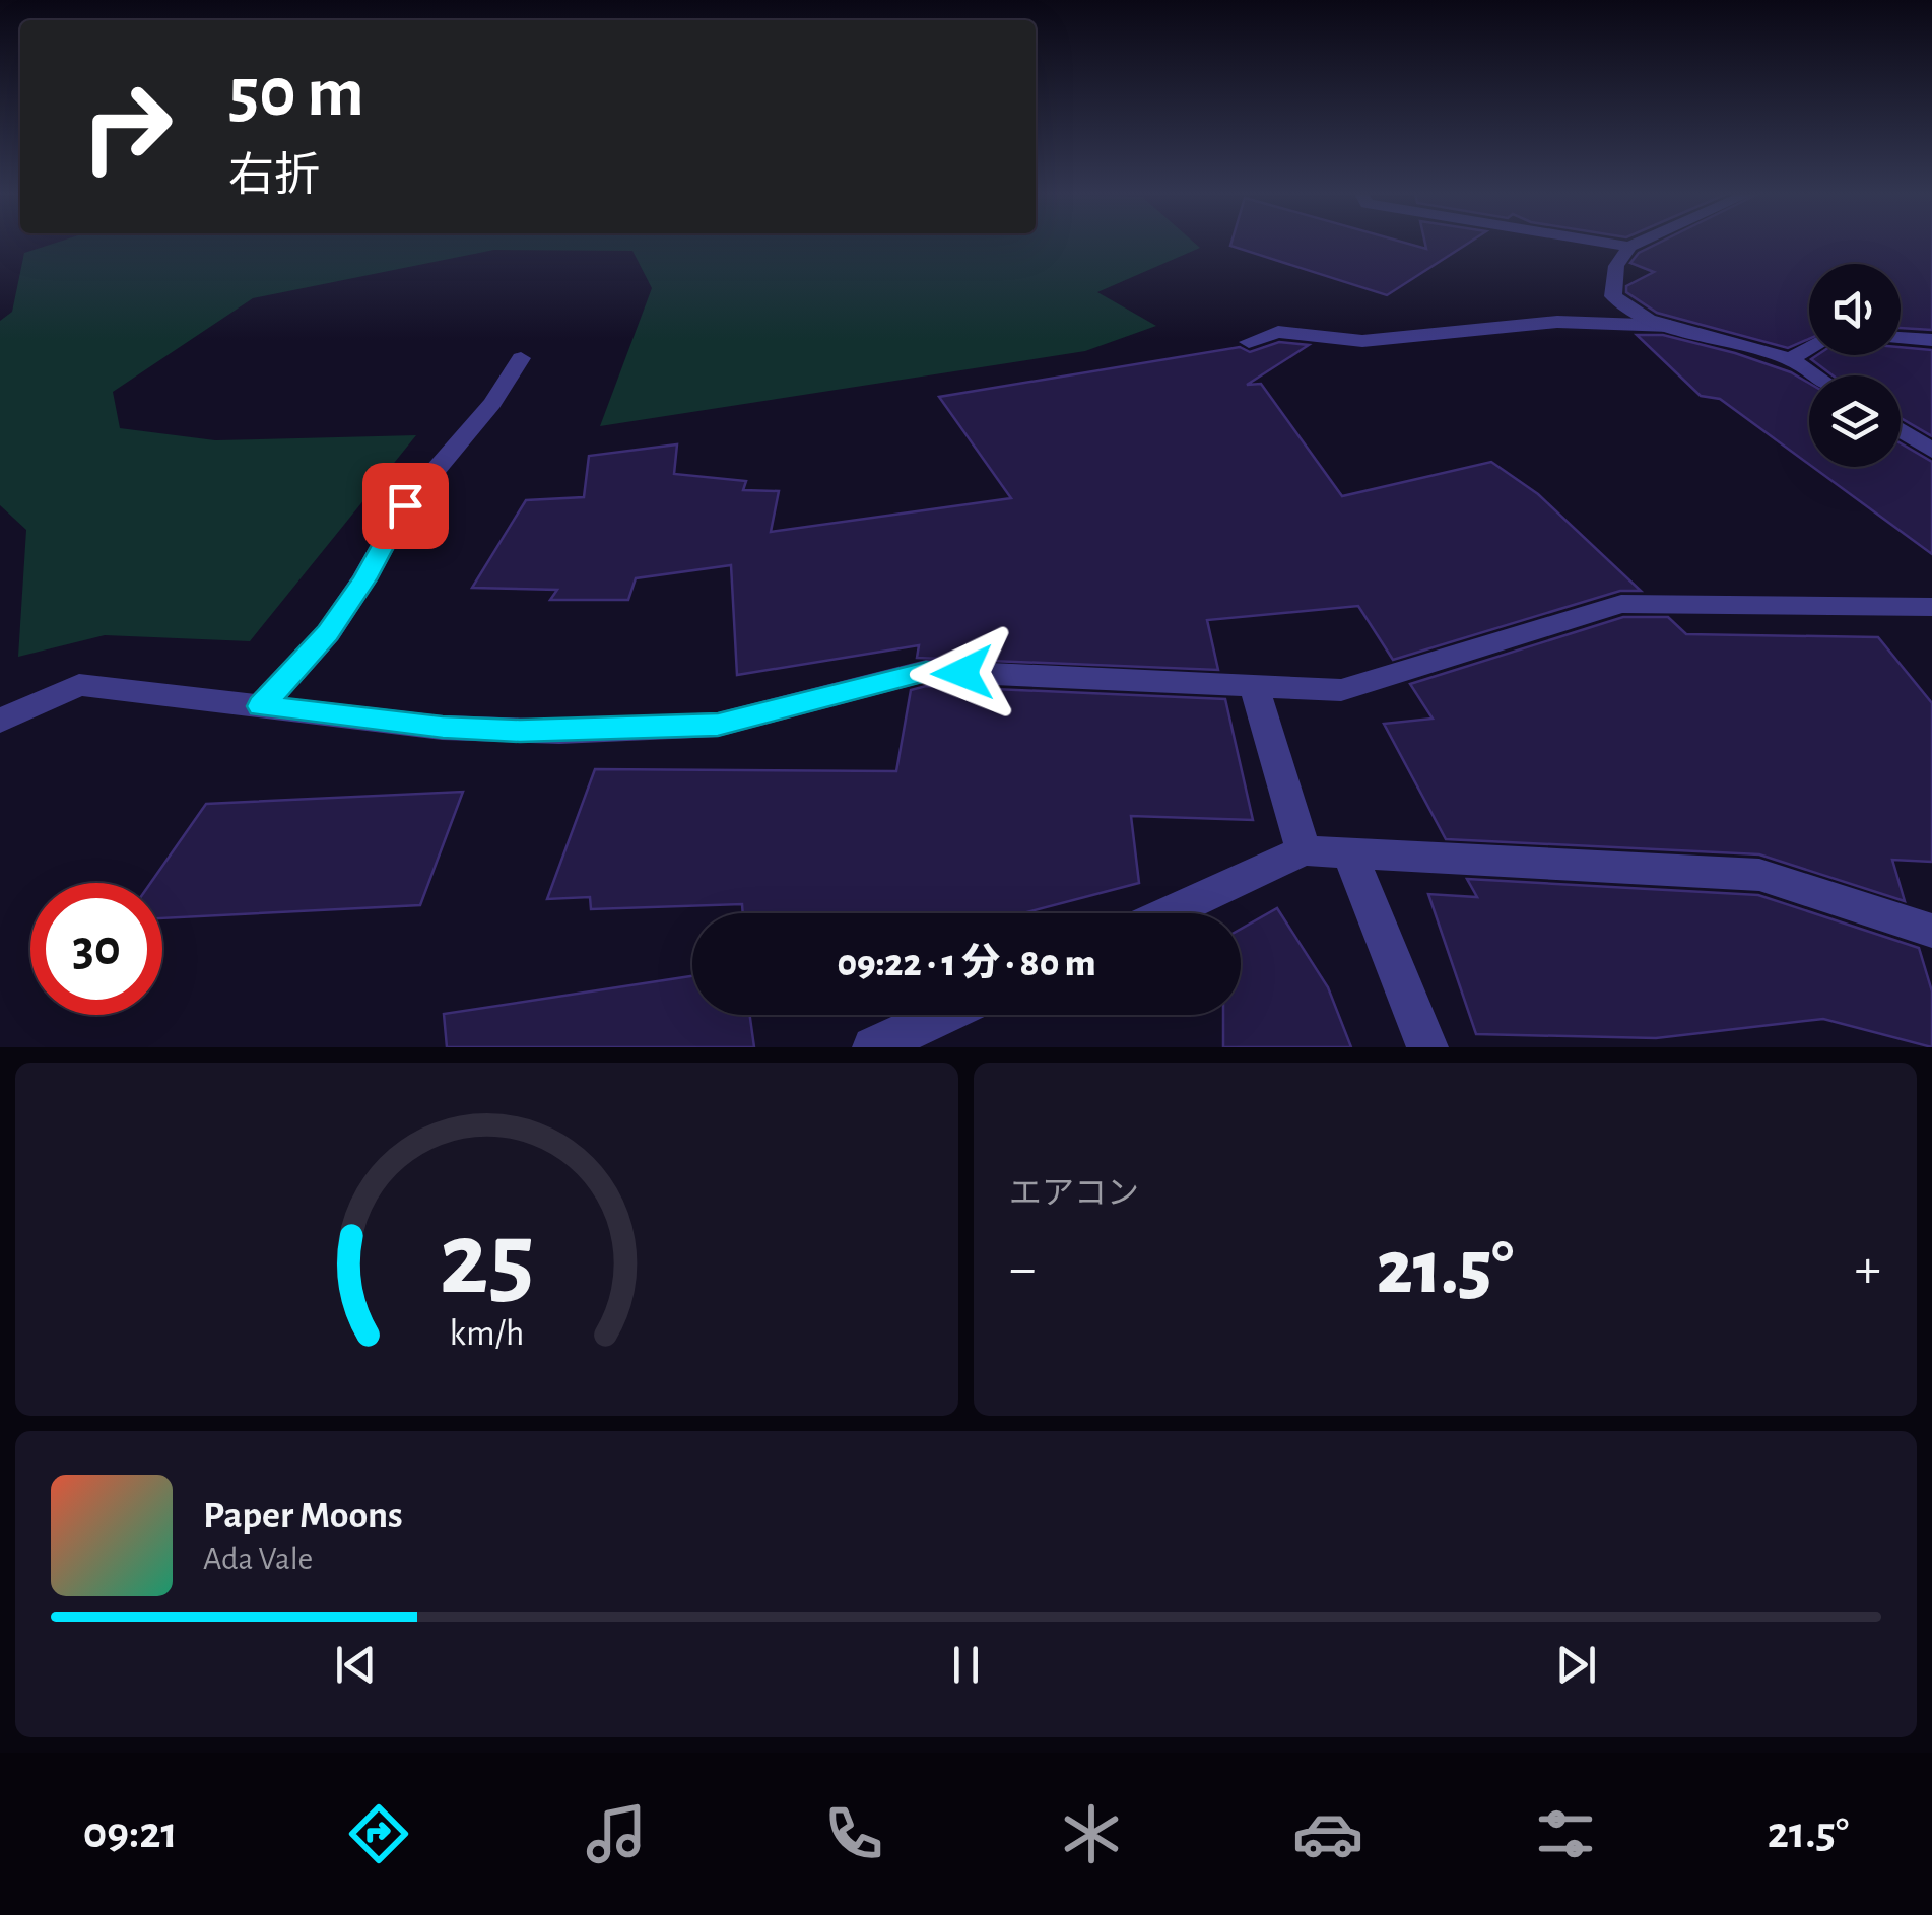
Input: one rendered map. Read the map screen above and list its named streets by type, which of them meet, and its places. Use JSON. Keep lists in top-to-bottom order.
{
  "page": {
    "turn": ["50 m", "右折"],
    "limit": "30",
    "trip": "09:22 · 1 分 · 80 m",
    "tile": "エアコン",
    "heat": ["−", "21.5°", "+"],
    "song": ["Paper Moons", "Ada Vale"],
    "tabs": ["09:21", "21.5°"],
    "gauge": ["25", "km/h"]
  }
}
